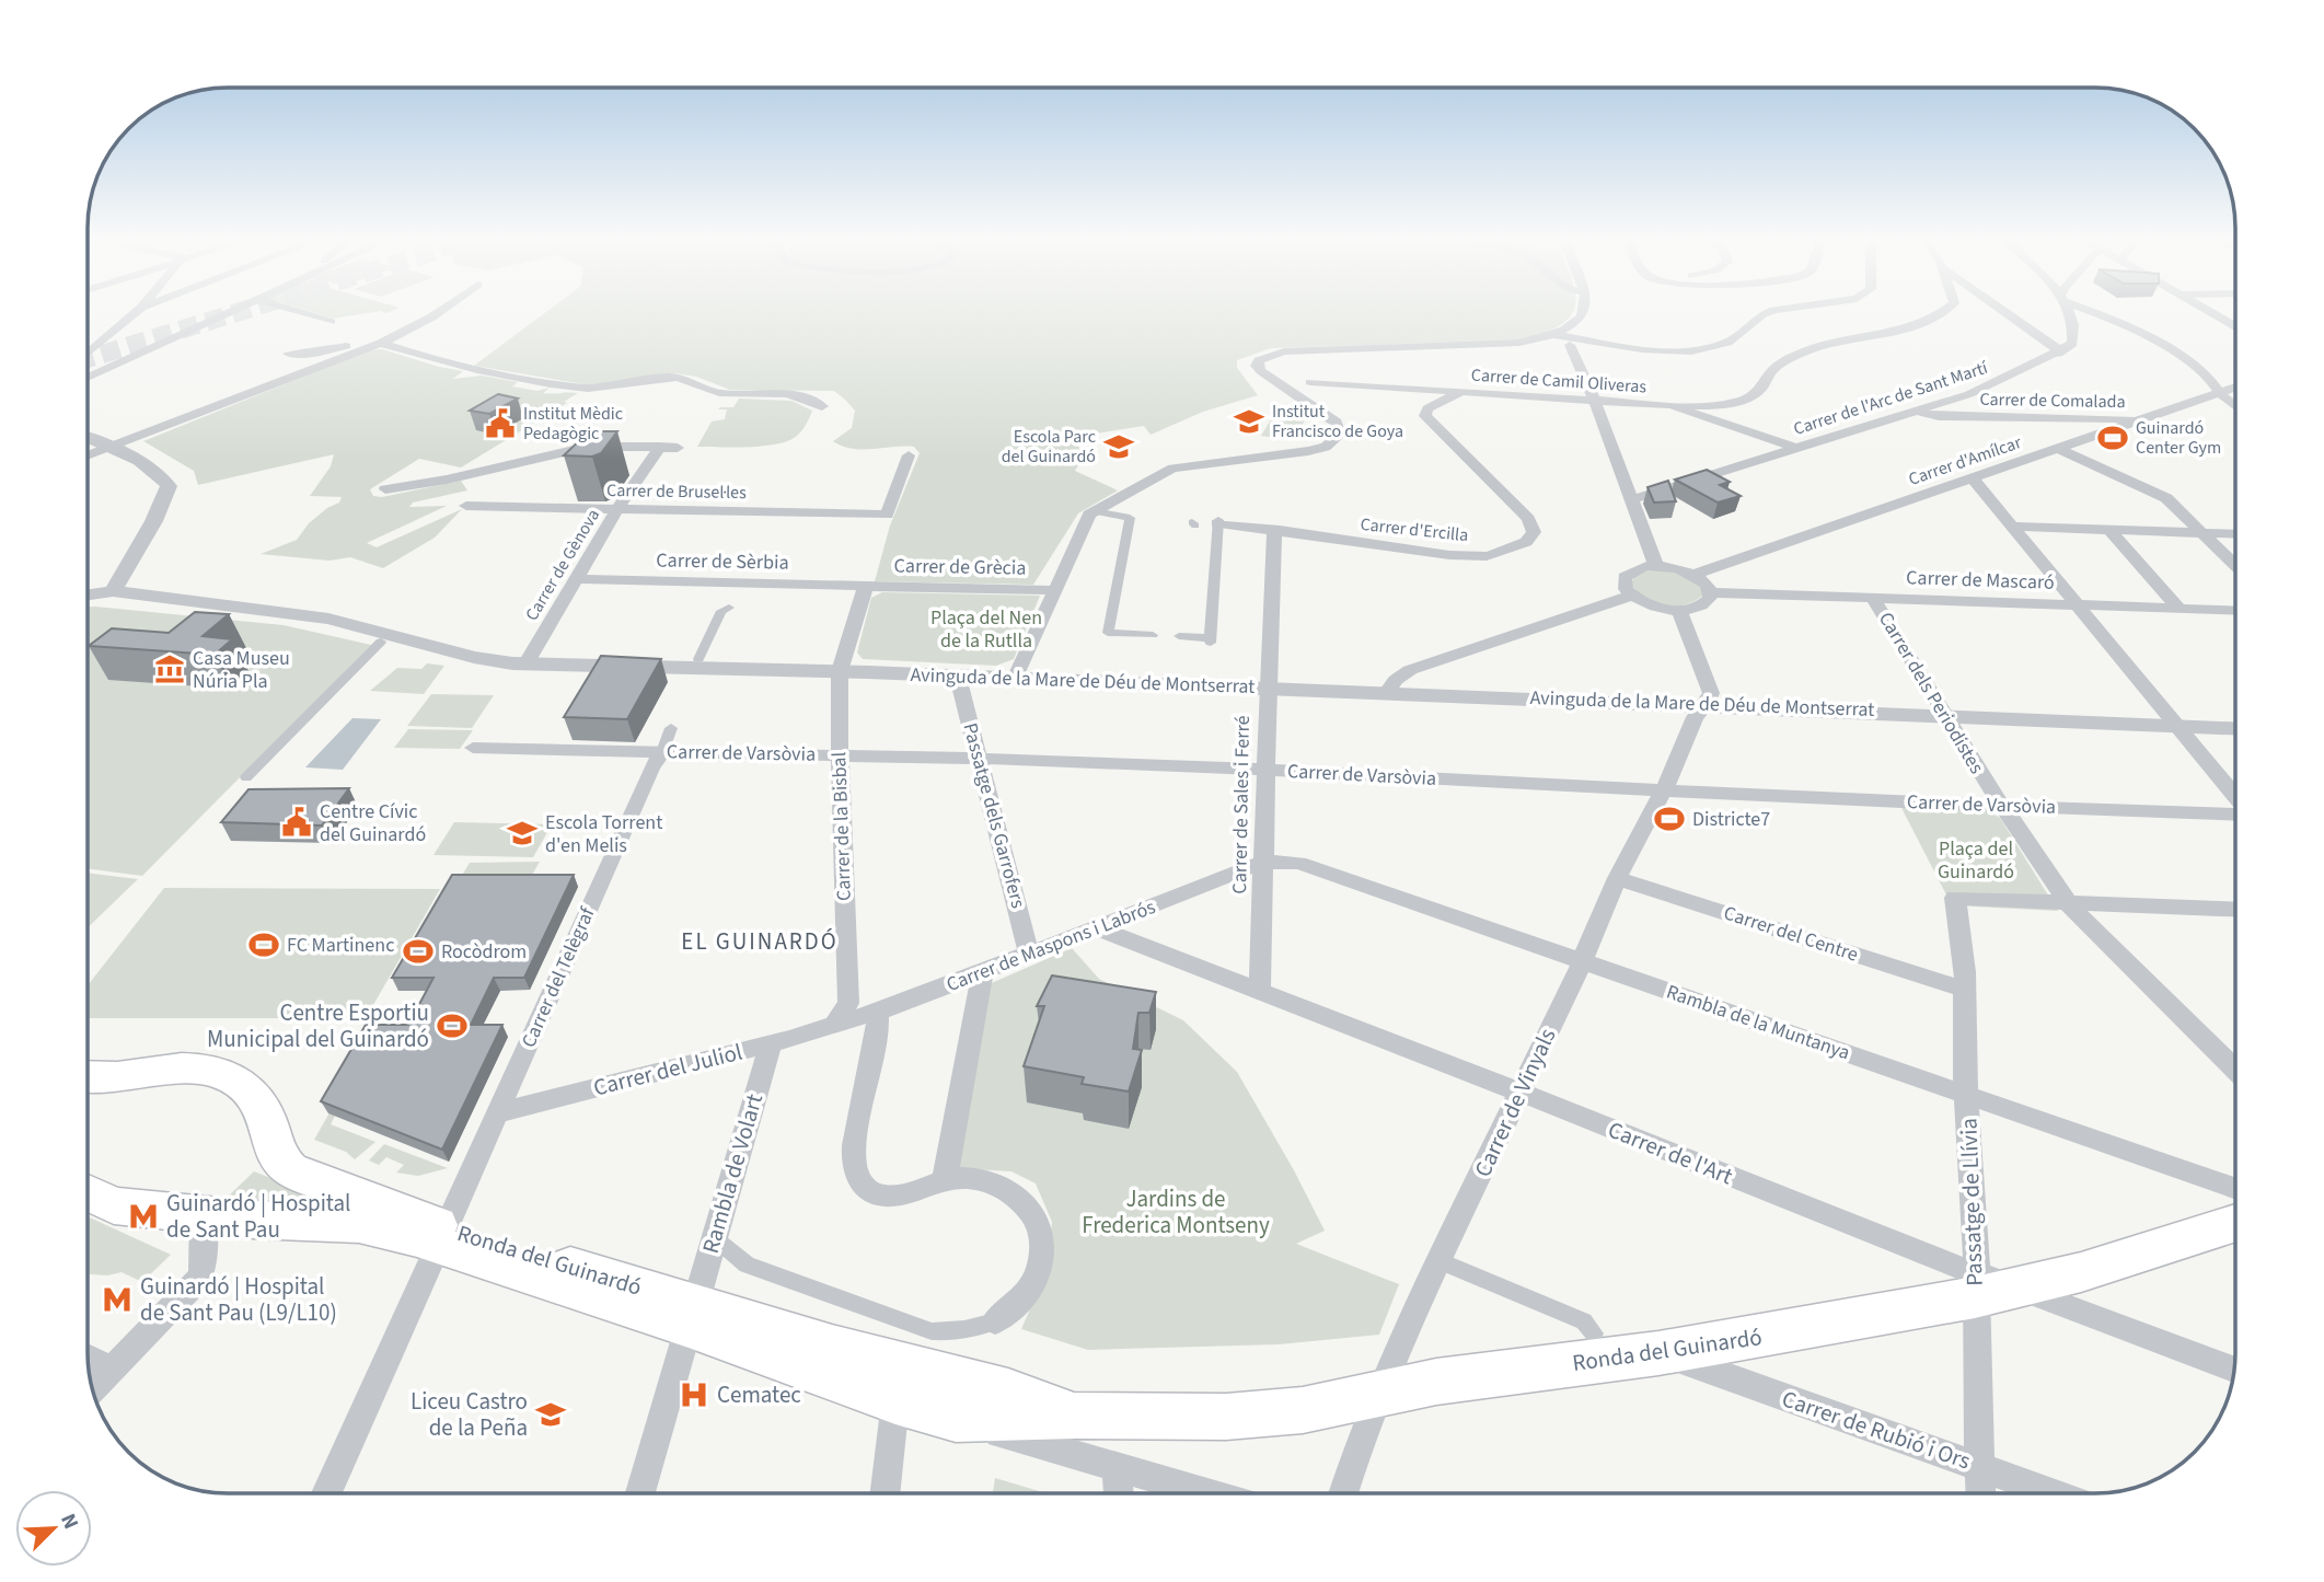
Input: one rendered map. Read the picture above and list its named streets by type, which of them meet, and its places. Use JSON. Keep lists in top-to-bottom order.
{
  "streets": {
    "main road": ["Ronda del Guinardó"],
    "street": [
      "Carrer de Camil Oliveras",
      "Carrer de l'Arc de Sant Martí",
      "Carrer de Comalada",
      "Carrer d'Amílcar",
      "Carrer de Brusel·les",
      "Carrer d'Ercilla",
      "Carrer de Sèrbia",
      "Carrer de Gènova",
      "Carrer de Grècia",
      "Carrer de Mascaró",
      "Avinguda de la Mare de Déu de Montserrat",
      "Carrer dels Periodistes",
      "Carrer de Varsòvia",
      "Carrer de Sales i Ferré",
      "Passatge dels Garrofers",
      "Carrer de la Bisbal",
      "Carrer del Centre",
      "Carrer de Maspons i Labrós",
      "Carrer del Telègraf",
      "Rambla de la Muntanya",
      "Carrer del Juliol",
      "Carrer de Vinyals",
      "Carrer de l'Art",
      "Rambla de Volart",
      "Passatge de Llívia",
      "Carrer de Rubió i Ors"
    ]
  },
  "crossings": [
    ["Carrer de Camil Oliveras", "Carrer de l'Arc de Sant Martí"],
    ["Carrer de Camil Oliveras", "Carrer d'Ercilla"],
    ["Carrer de l'Arc de Sant Martí", "Carrer de Comalada"],
    ["Carrer de Comalada", "Carrer d'Amílcar"],
    ["Carrer de Brusel·les", "Carrer de Gènova"],
    ["Carrer d'Ercilla", "Carrer de Sales i Ferré"],
    ["Carrer de Sèrbia", "Carrer de Gènova"],
    ["Carrer de Sèrbia", "Carrer de Grècia"],
    ["Carrer de Sèrbia", "Carrer de la Bisbal"],
    ["Carrer de Gènova", "Avinguda de la Mare de Déu de Montserrat"],
    ["Carrer de Grècia", "Carrer de la Bisbal"],
    ["Carrer de Mascaró", "Carrer dels Periodistes"],
    ["Avinguda de la Mare de Déu de Montserrat", "Carrer dels Periodistes"],
    ["Avinguda de la Mare de Déu de Montserrat", "Carrer de Sales i Ferré"],
    ["Avinguda de la Mare de Déu de Montserrat", "Passatge dels Garrofers"],
    ["Avinguda de la Mare de Déu de Montserrat", "Carrer de la Bisbal"],
    ["Avinguda de la Mare de Déu de Montserrat", "Carrer de Vinyals"],
    ["Carrer dels Periodistes", "Carrer de Varsòvia"],
    ["Carrer dels Periodistes", "Passatge de Llívia"],
    ["Carrer de Varsòvia", "Carrer de Sales i Ferré"],
    ["Carrer de Varsòvia", "Passatge dels Garrofers"],
    ["Carrer de Varsòvia", "Carrer de la Bisbal"],
    ["Carrer de Varsòvia", "Carrer del Telègraf"],
    ["Carrer de Varsòvia", "Carrer de Vinyals"],
    ["Carrer de Sales i Ferré", "Carrer de Maspons i Labrós"],
    ["Carrer de Sales i Ferré", "Rambla de la Muntanya"],
    ["Carrer de Sales i Ferré", "Carrer de l'Art"],
    ["Passatge dels Garrofers", "Carrer de Maspons i Labrós"],
    ["Carrer de la Bisbal", "Carrer de Maspons i Labrós"],
    ["Carrer de la Bisbal", "Carrer del Juliol"],
    ["Carrer del Centre", "Carrer de Vinyals"],
    ["Carrer del Centre", "Passatge de Llívia"],
    ["Carrer de Maspons i Labrós", "Rambla de la Muntanya"],
    ["Carrer de Maspons i Labrós", "Carrer del Juliol"],
    ["Carrer de Maspons i Labrós", "Carrer de l'Art"],
    ["Carrer del Telègraf", "Carrer del Juliol"],
    ["Carrer del Telègraf", "Ronda del Guinardó"],
    ["Rambla de la Muntanya", "Carrer de Vinyals"],
    ["Rambla de la Muntanya", "Passatge de Llívia"],
    ["Carrer del Juliol", "Rambla de Volart"],
    ["Carrer de Vinyals", "Carrer de l'Art"],
    ["Carrer de Vinyals", "Ronda del Guinardó"],
    ["Carrer de l'Art", "Passatge de Llívia"],
    ["Carrer de l'Art", "Ronda del Guinardó"],
    ["Rambla de Volart", "Ronda del Guinardó"],
    ["Passatge de Llívia", "Ronda del Guinardó"],
    ["Passatge de Llívia", "Carrer de Rubió i Ors"],
    ["Ronda del Guinardó", "Carrer de Rubió i Ors"]
  ],
  "districts": ["EL GUINARDÓ"],
  "parks": ["Plaça del Nen de la Rutlla", "Plaça del Guinardó", "Jardins de Frederica Montseny"],
  "places": {
    "school or university": [
      "Institut Francisco de Goya",
      "Escola Parc del Guinardó",
      "Escola Torrent d'en Melis",
      "Liceu Castro de la Peña"
    ],
    "public building": ["Institut Mèdic Pedagògic", "Centre Cívic del Guinardó"],
    "sports": [
      "Guinardó Center Gym",
      "Districte7",
      "FC Martinenc",
      "Rocòdrom",
      "Centre Esportiu Municipal del Guinardó"
    ],
    "museum": ["Casa Museu Núria Pla"],
    "metro station": ["Guinardó | Hospital de Sant Pau", "Guinardó | Hospital de Sant Pau (L9/L10)"],
    "hospital": ["Cematec"]
  },
  "north": "top right"
}
